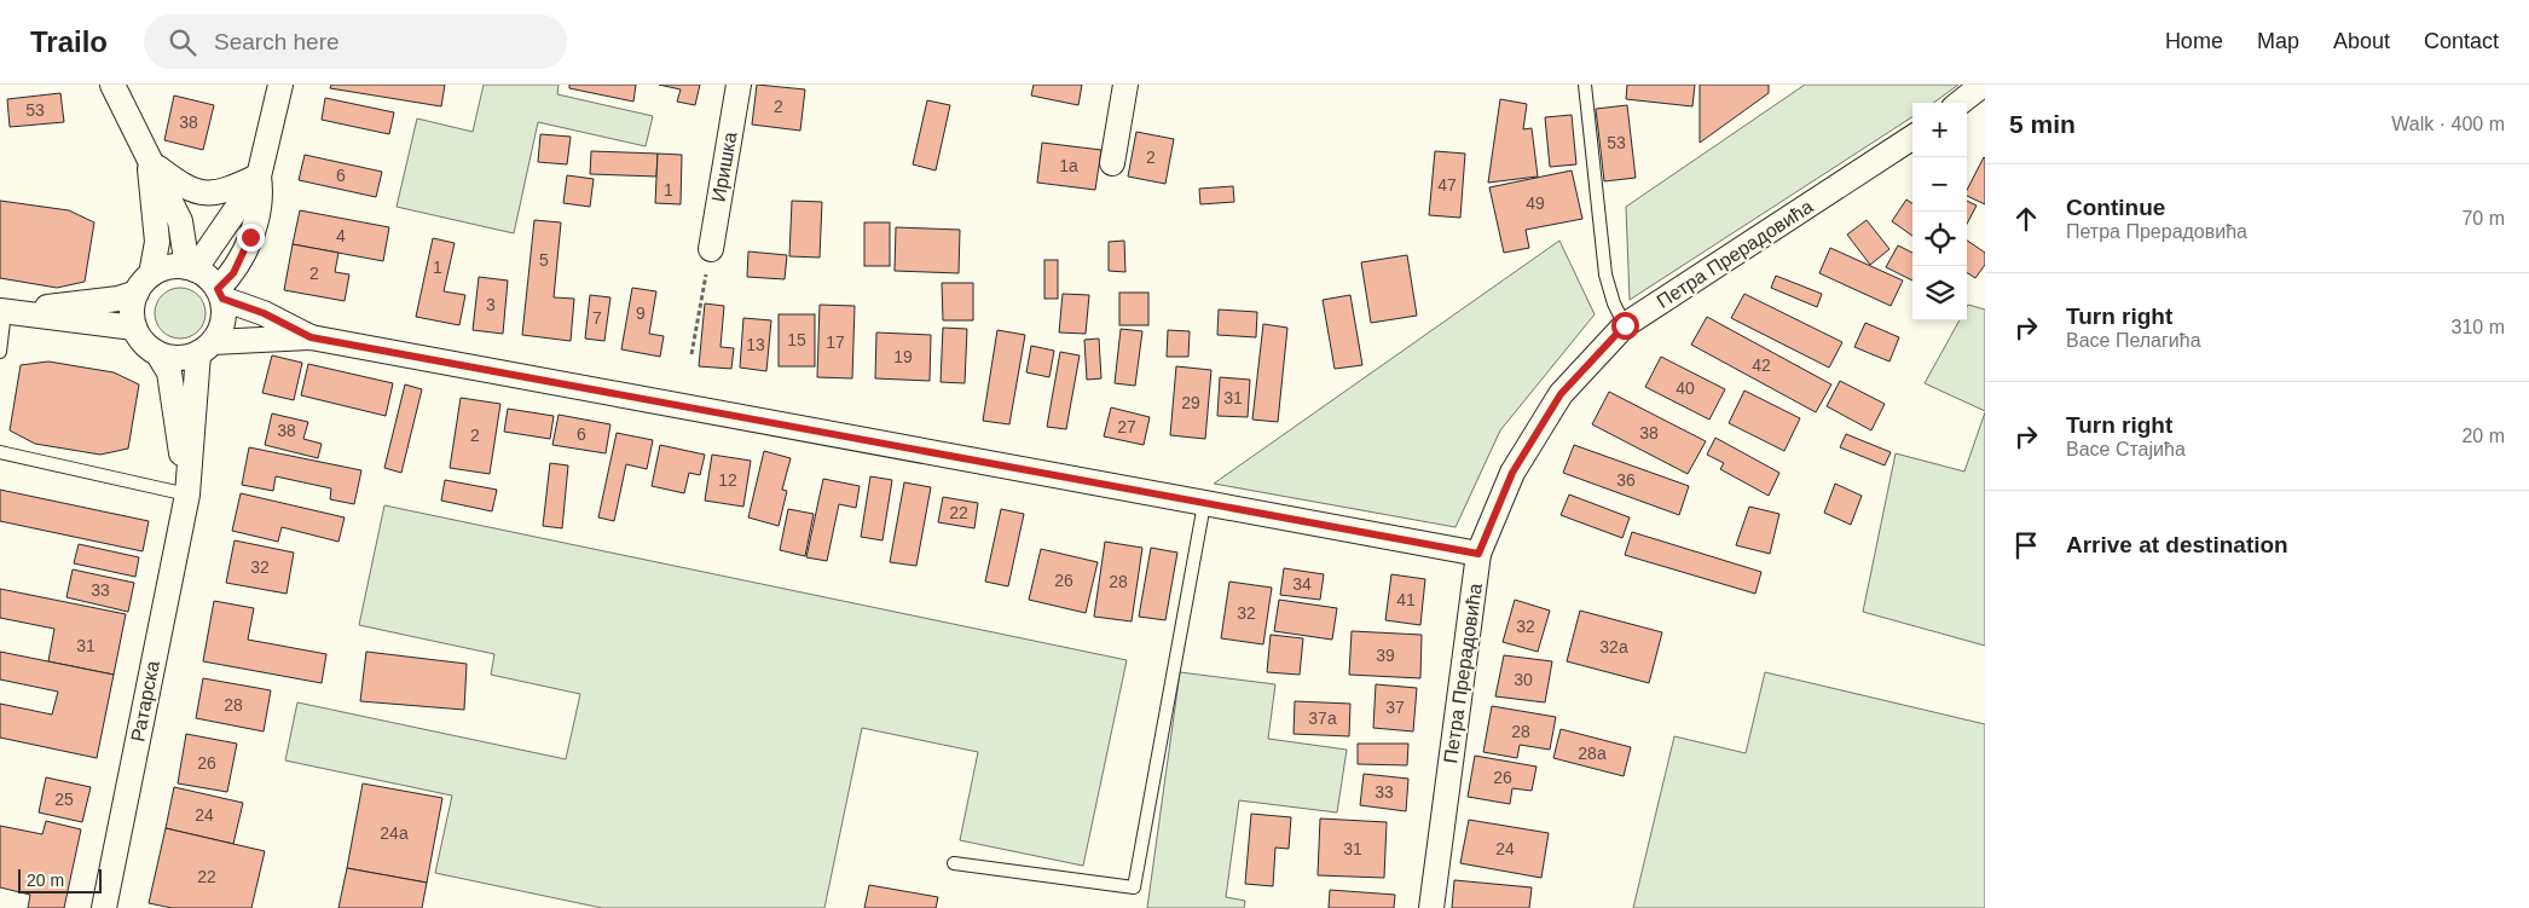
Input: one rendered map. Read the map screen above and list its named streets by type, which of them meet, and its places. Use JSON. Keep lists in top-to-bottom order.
{
  "streets": {
    "street": ["Иришка", "Петра Прерадовића", "Ратарска"]
  },
  "house_numbers": [
    "2",
    "53",
    "38",
    "53",
    "2",
    "1a",
    "6",
    "47",
    "1",
    "49",
    "4",
    "5",
    "1",
    "2",
    "3",
    "9",
    "7",
    "15",
    "17",
    "13",
    "19",
    "42",
    "40",
    "31",
    "29",
    "27",
    "38",
    "38",
    "6",
    "2",
    "12",
    "36",
    "22",
    "32",
    "26",
    "28",
    "34",
    "33",
    "41",
    "32",
    "32",
    "31",
    "32a",
    "39",
    "30",
    "28",
    "37",
    "37a",
    "28",
    "28a",
    "26",
    "26",
    "33",
    "25",
    "24",
    "24a",
    "31",
    "24",
    "22"
  ],
  "scale_bar": "20 m",
  "page": {
    "header": "Trailo",
    "search": "Search here",
    "nav": [
      "Home",
      "Map",
      "About",
      "Contact"
    ],
    "heading": ["5 min", "Walk · 400 m"],
    "map_buttons": ["+", "−"],
    "list": [
      ["Continue", "Петра Прерадовића", "70 m"],
      ["Turn right", "Васе Пелагића", "310 m"],
      ["Turn right", "Васе Стајића", "20 m"],
      "Arrive at destination"
    ],
    "scale": "20 m"
  }
}
